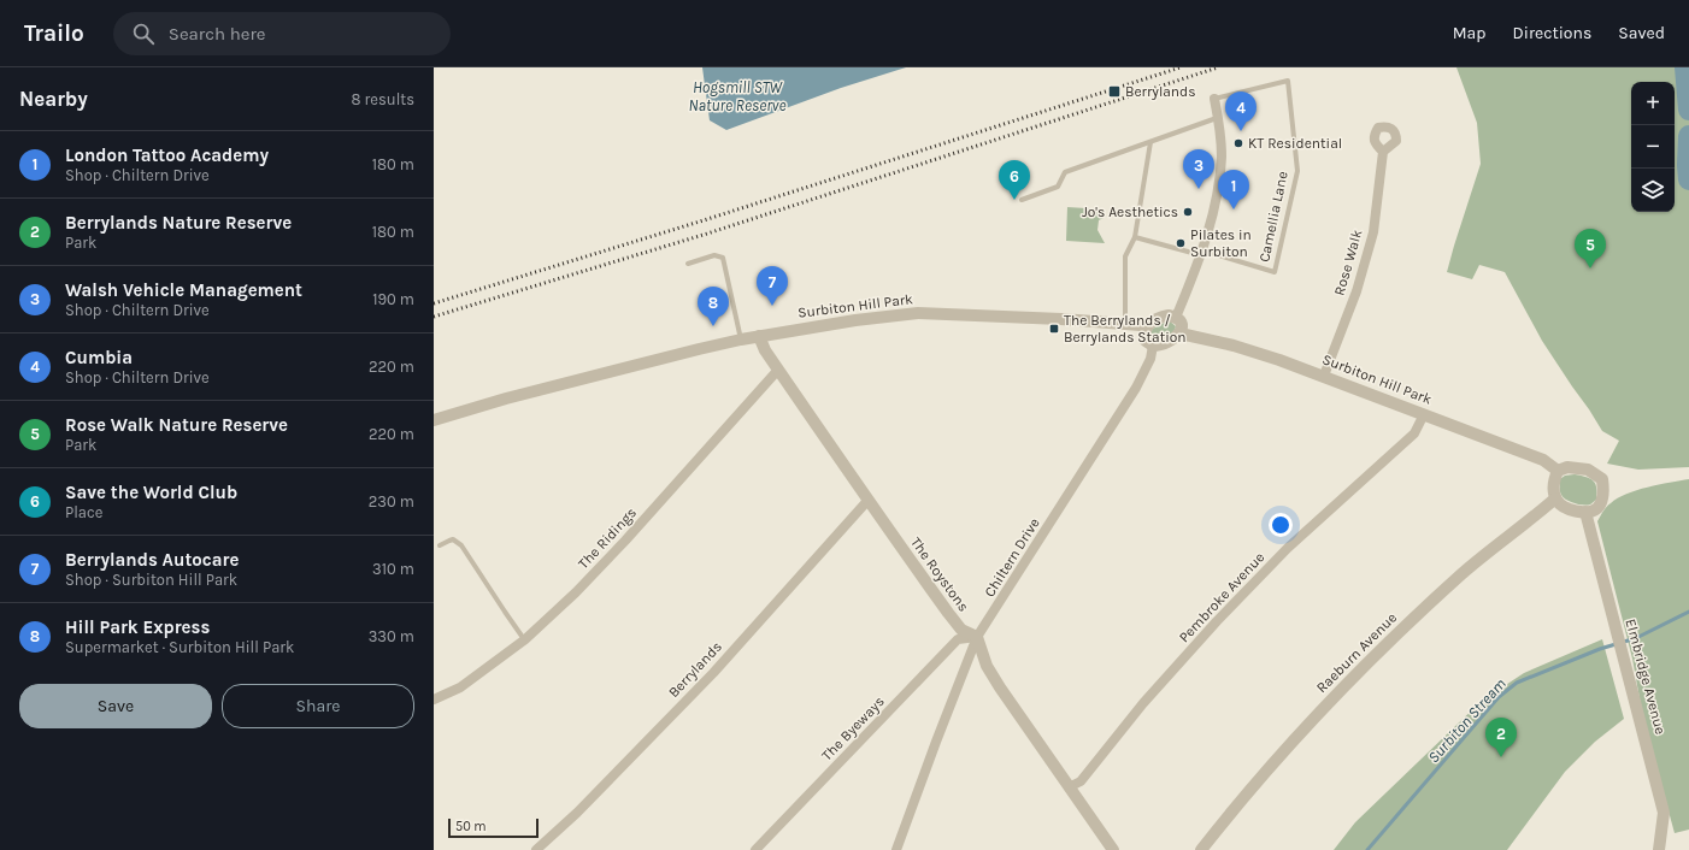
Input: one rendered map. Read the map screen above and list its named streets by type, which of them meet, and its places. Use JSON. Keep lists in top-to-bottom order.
{
  "streets": {
    "street": [
      "Rose Walk",
      "Surbiton Hill Park",
      "The Ridings",
      "Chiltern Drive",
      "The Roystons",
      "Pembroke Avenue",
      "Raeburn Avenue",
      "Berrylands",
      "Elmbridge Avenue",
      "The Byeways"
    ],
    "lane": ["Camellia Lane"]
  },
  "crossings": [
    ["Rose Walk", "Surbiton Hill Park"],
    ["Surbiton Hill Park", "Chiltern Drive"],
    ["Surbiton Hill Park", "The Roystons"],
    ["Surbiton Hill Park", "Pembroke Avenue"],
    ["Surbiton Hill Park", "Raeburn Avenue"],
    ["Surbiton Hill Park", "Elmbridge Avenue"],
    ["The Ridings", "The Roystons"],
    ["Chiltern Drive", "The Roystons"],
    ["Chiltern Drive", "The Byeways"],
    ["The Roystons", "Berrylands"],
    ["The Roystons", "The Byeways"],
    ["Raeburn Avenue", "Elmbridge Avenue"]
  ],
  "water": ["Hogsmill STW Nature Reserve", "Surbiton Stream"],
  "places": {
    "transit": ["Berrylands", "The Berrylands / Berrylands Station"],
    "other": ["KT Residential", "Jo's Aesthetics", "Pilates in Surbiton"]
  },
  "scale_bar": "50 m",
  "page": {
    "header": "Trailo",
    "search": "Search here",
    "nav": ["Map", "Directions", "Saved"],
    "heading": ["Nearby", "8 results"],
    "map_buttons": ["+", "−"],
    "pins": [
      "4",
      "3",
      "6",
      "1",
      "5",
      "7",
      "8",
      "2"
    ],
    "list": [
      {
        "mark": "1",
        "name": "London Tattoo Academy",
        "note": "Shop · Chiltern Drive",
        "value": "180 m"
      },
      {
        "mark": "2",
        "name": "Berrylands Nature Reserve",
        "note": "Park",
        "value": "180 m"
      },
      {
        "mark": "3",
        "name": "Walsh Vehicle Management",
        "note": "Shop · Chiltern Drive",
        "value": "190 m"
      },
      {
        "mark": "4",
        "name": "Cumbia",
        "note": "Shop · Chiltern Drive",
        "value": "220 m"
      },
      {
        "mark": "5",
        "name": "Rose Walk Nature Reserve",
        "note": "Park",
        "value": "220 m"
      },
      {
        "mark": "6",
        "name": "Save the World Club",
        "note": "Place",
        "value": "230 m"
      },
      {
        "mark": "7",
        "name": "Berrylands Autocare",
        "note": "Shop · Surbiton Hill Park",
        "value": "310 m"
      },
      {
        "mark": "8",
        "name": "Hill Park Express",
        "note": "Supermarket · Surbiton Hill Park",
        "value": "330 m"
      }
    ],
    "buttons": ["Save", "Share"],
    "scale": "50 m"
  }
}
